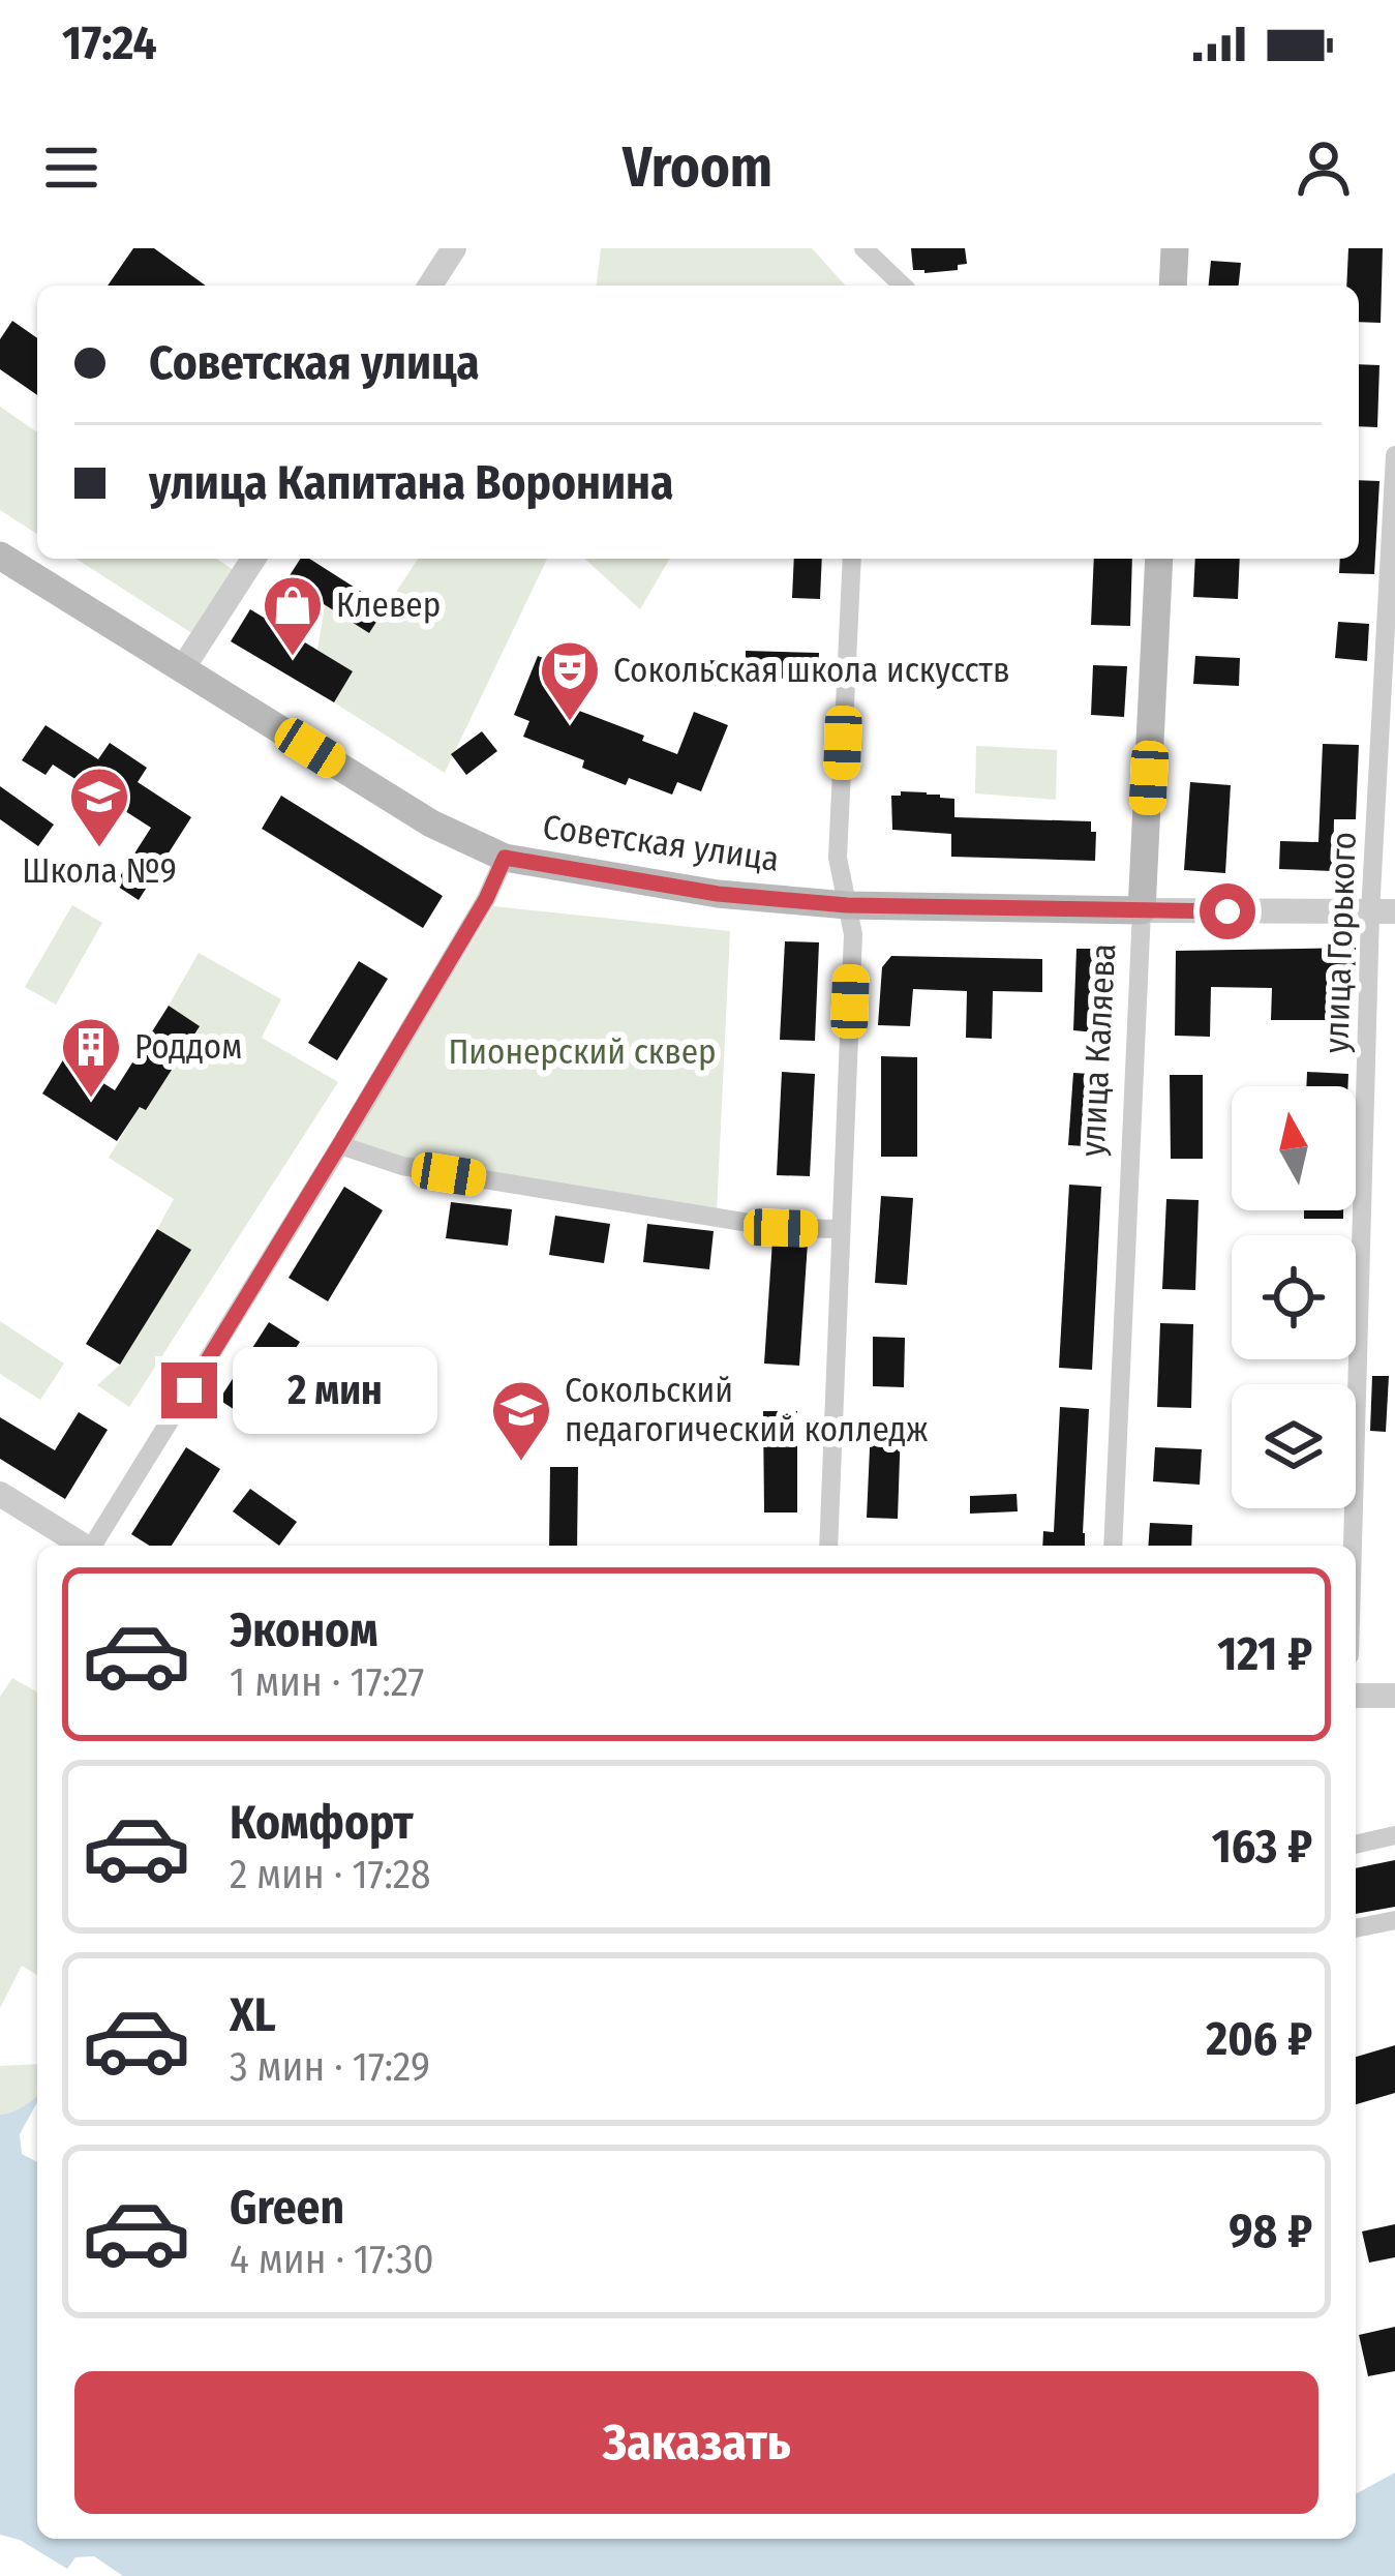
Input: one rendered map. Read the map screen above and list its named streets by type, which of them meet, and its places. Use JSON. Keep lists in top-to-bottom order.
{
  "streets": {
    "main road": ["Советская улица", "улица Каляева"],
    "street": ["улица Горького"]
  },
  "crossings": [
    ["Советская улица", "улица Горького"],
    ["Советская улица", "улица Каляева"]
  ],
  "parks": ["Пионерский сквер"],
  "places": {
    "shop": ["Клевер"],
    "theatre": ["Сокольская школа искусств"],
    "school or university": ["Школа №9", "Сокольский педагогический колледж"],
    "building": ["Роддом"]
  },
  "north": "top",
  "page": {
    "status": "17:24",
    "header": "Vroom",
    "banner": ["Советская улица", "улица Капитана Воронина"],
    "bubble": "2 мин",
    "list": [
      {
        "name": "Эконом",
        "note": "1 мин · 17:27",
        "value": "121 ₽"
      },
      {
        "name": "Комфорт",
        "note": "2 мин · 17:28",
        "value": "163 ₽"
      },
      {
        "name": "XL",
        "note": "3 мин · 17:29",
        "value": "206 ₽"
      },
      {
        "name": "Green",
        "note": "4 мин · 17:30",
        "value": "98 ₽"
      }
    ],
    "buttons": "Заказать"
  }
}
